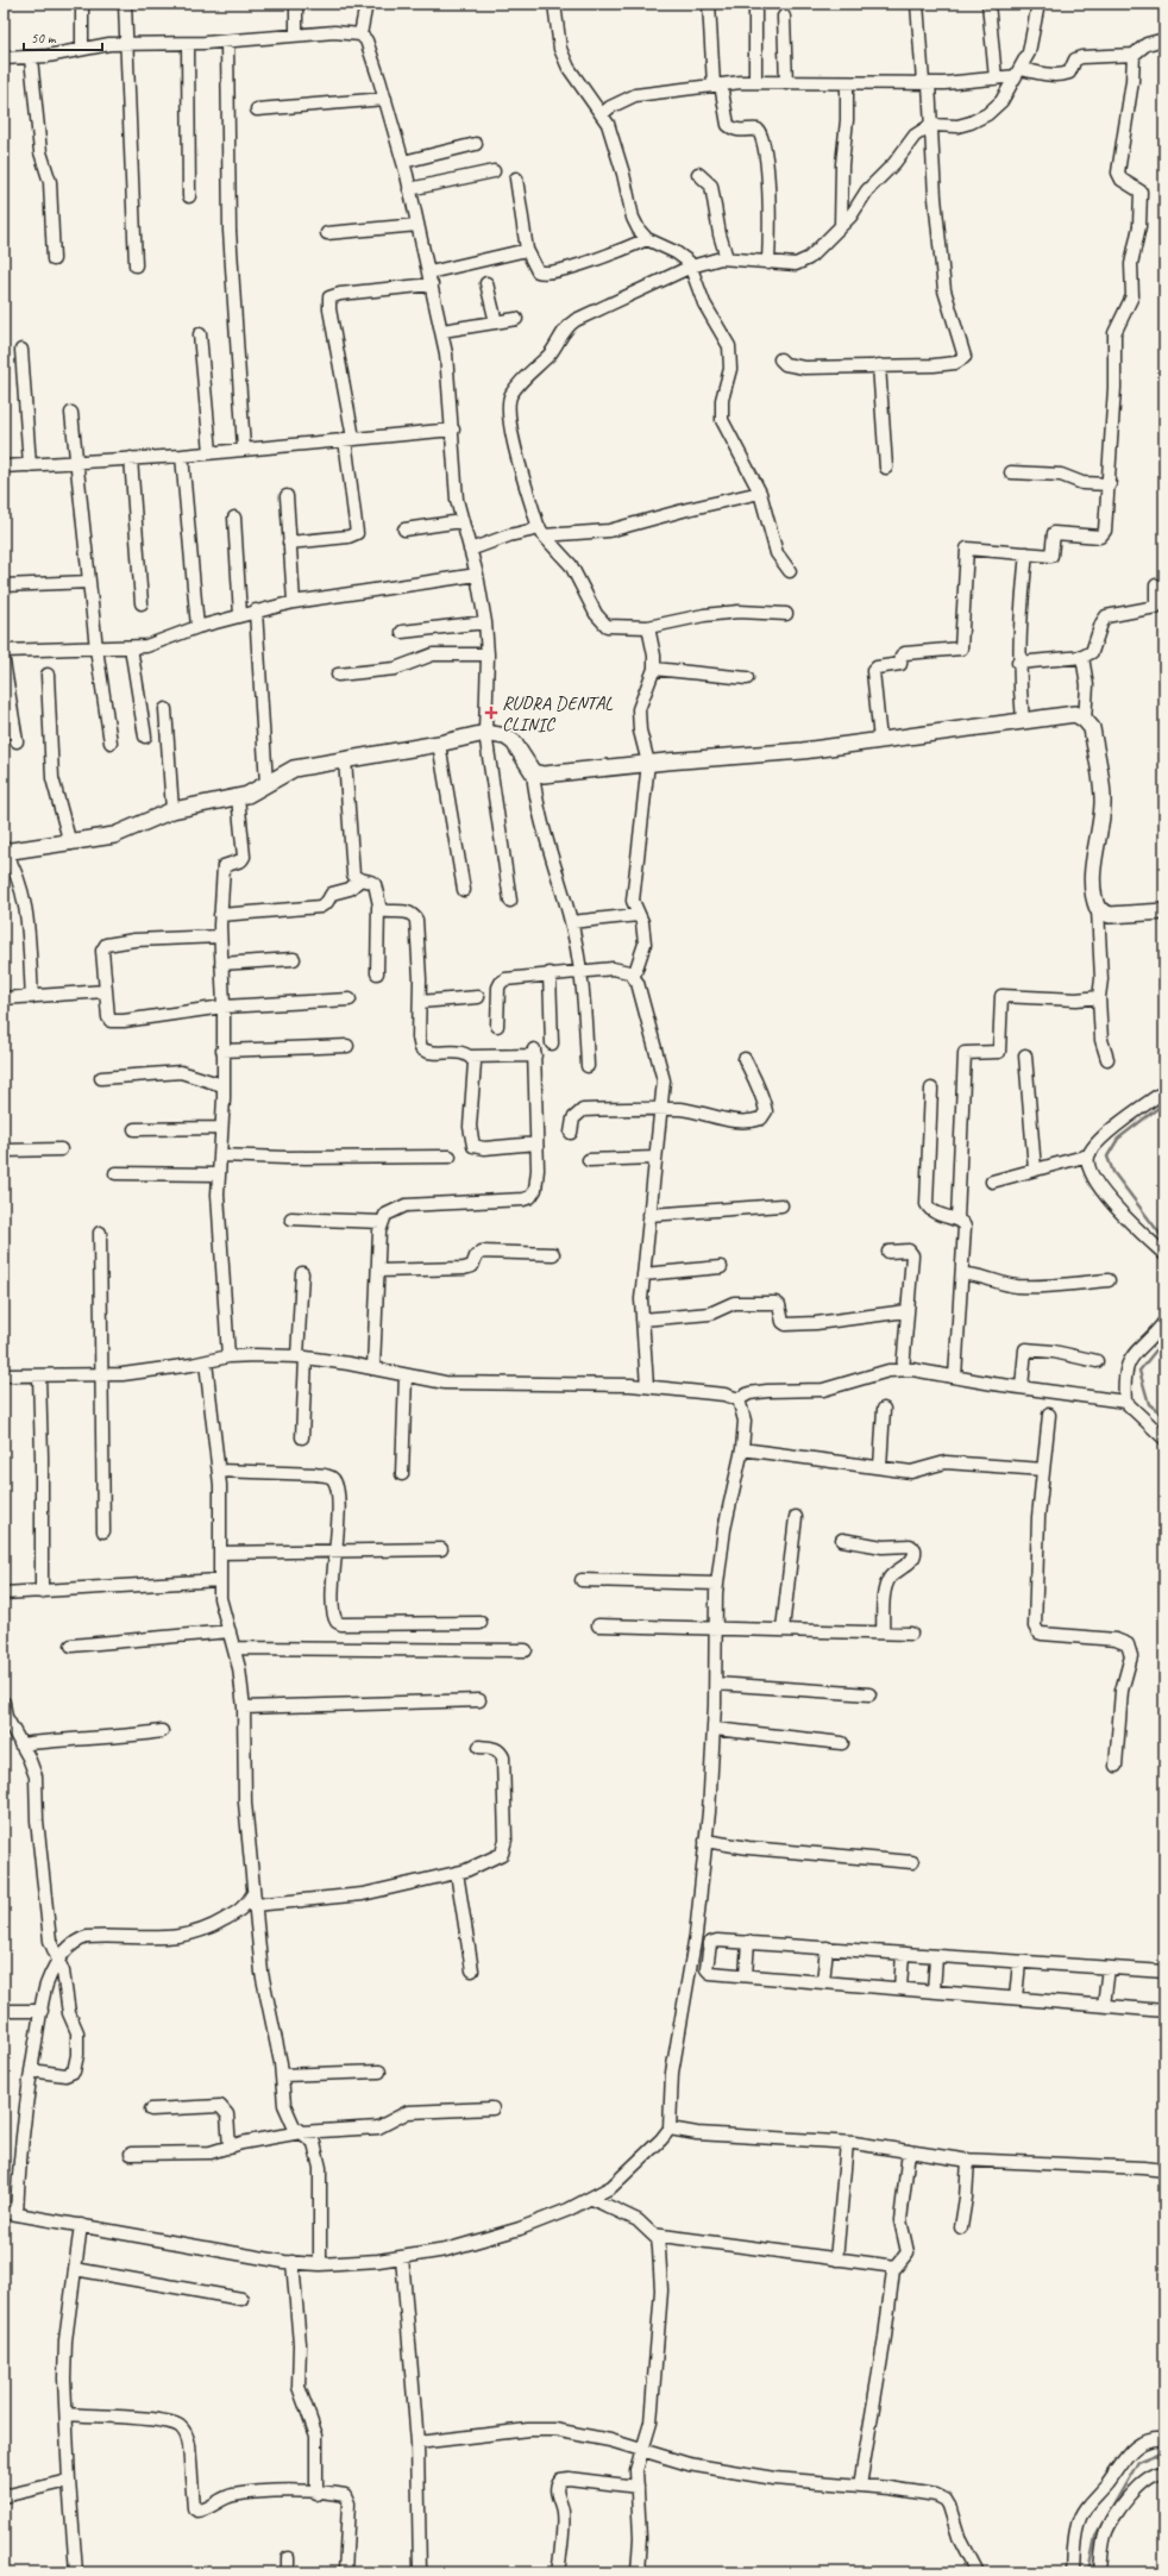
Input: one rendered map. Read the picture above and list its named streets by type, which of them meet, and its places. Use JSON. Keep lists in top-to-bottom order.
{
  "places": {
    "health": ["RUDRA DENTAL CLINIC"]
  },
  "scale_bar": "50 m"
}
